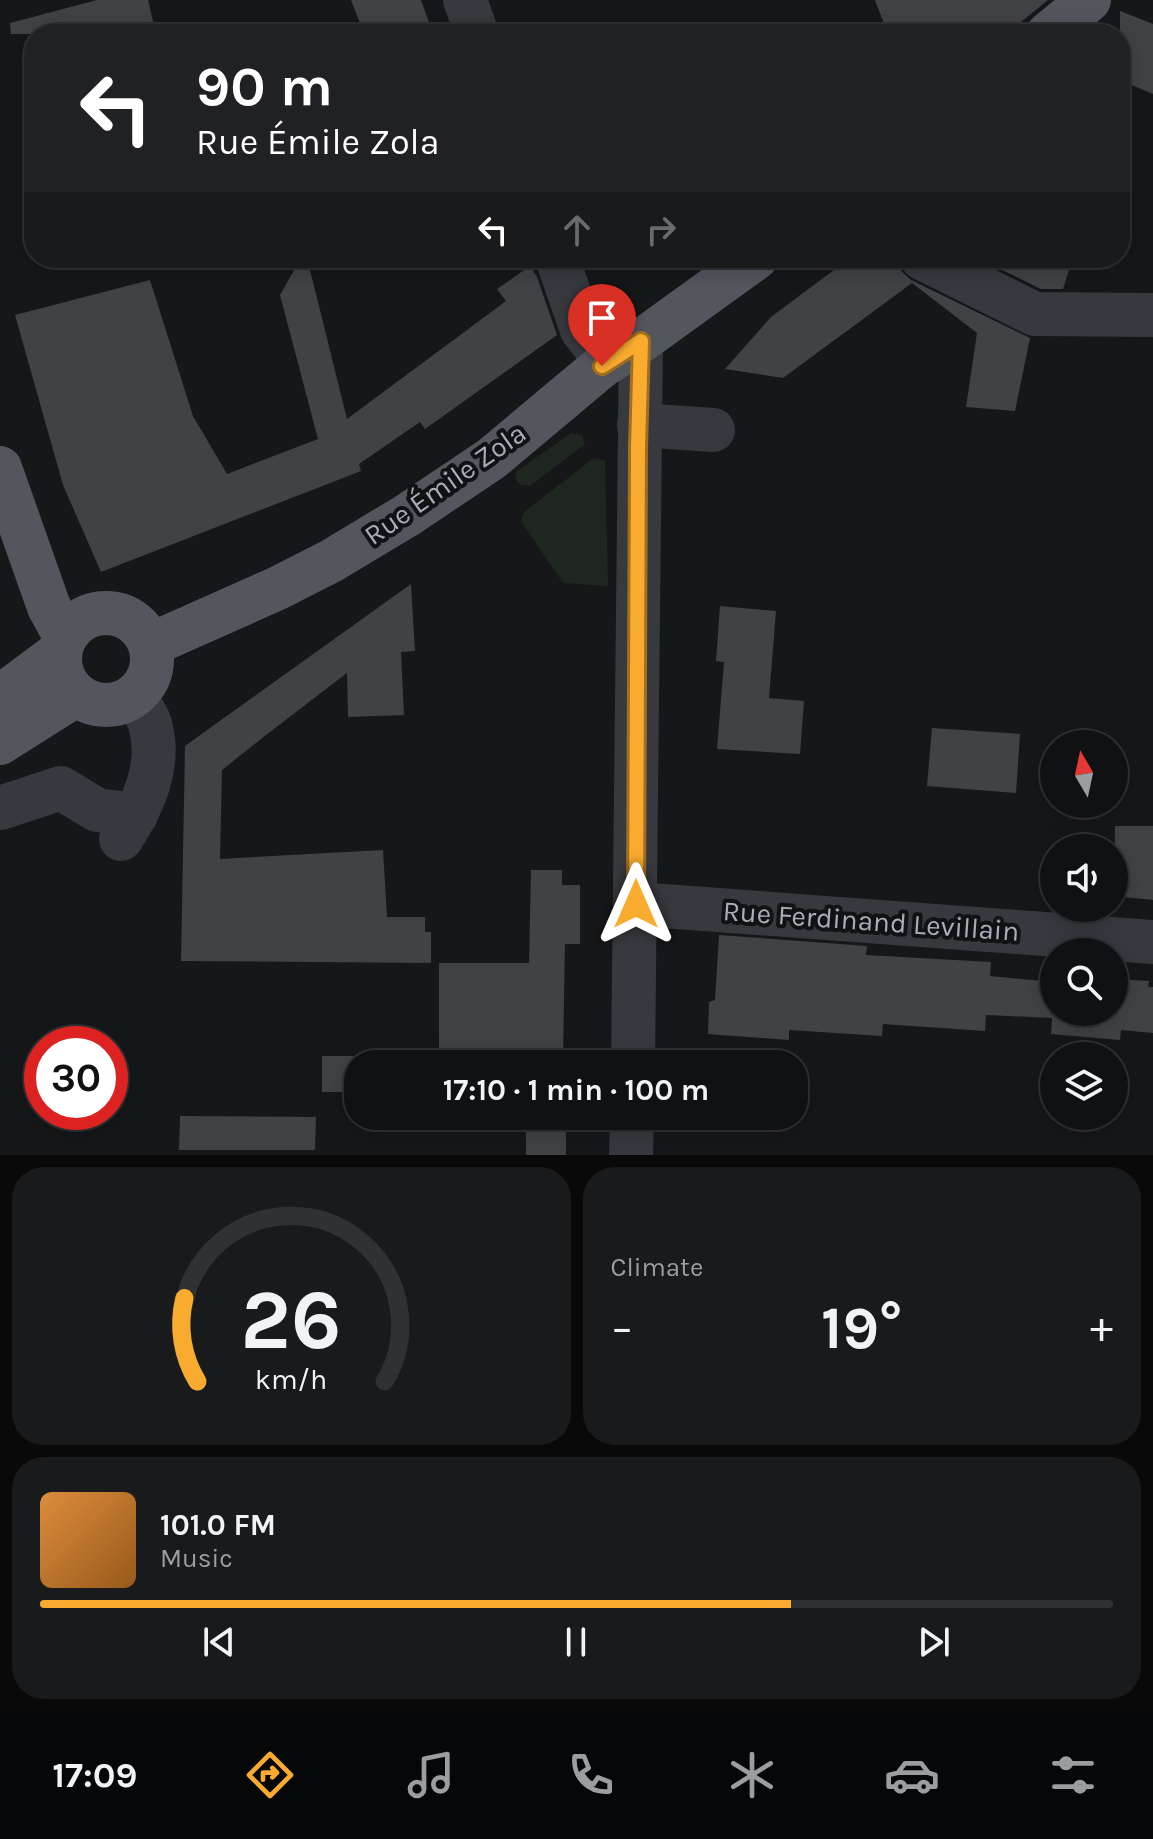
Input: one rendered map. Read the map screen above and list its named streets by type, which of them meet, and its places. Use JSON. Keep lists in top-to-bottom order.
{
  "streets": {
    "main road": ["Rue Émile Zola"],
    "street": ["Rue Ferdinand Levillain"]
  },
  "north": "top",
  "page": {
    "turn": ["90 m", "Rue Émile Zola"],
    "limit": "30",
    "trip": "17:10 · 1 min · 100 m",
    "tile": "Climate",
    "heat": ["−", "19°", "+"],
    "song": ["101.0 FM", "Music"],
    "tabs": "17:09",
    "gauge": ["26", "km/h"]
  }
}
